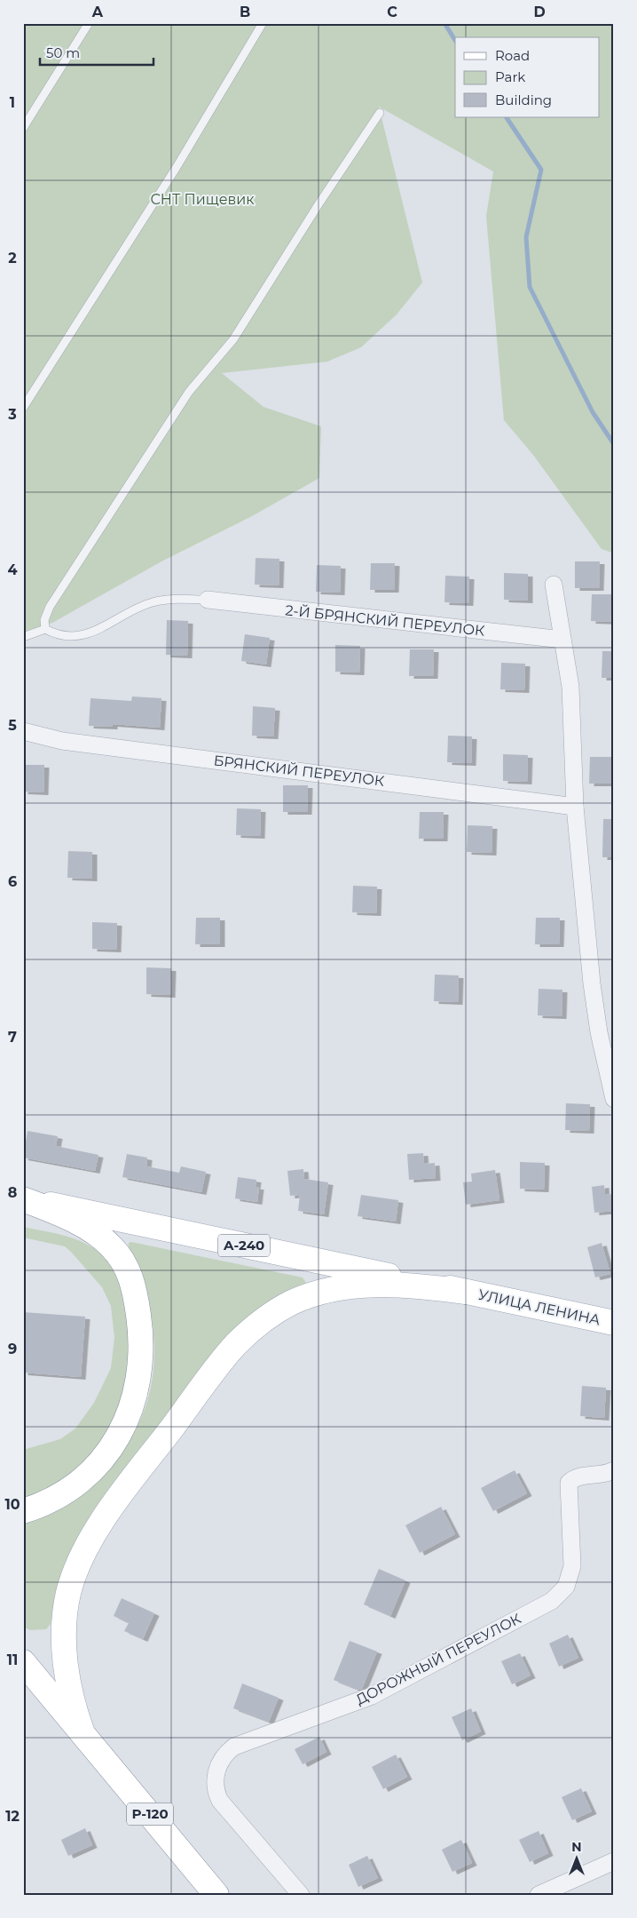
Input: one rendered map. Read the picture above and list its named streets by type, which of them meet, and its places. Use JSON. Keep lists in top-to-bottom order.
{
  "streets": {
    "main road": ["А-240", "УЛИЦА ЛЕНИНА", "Р-120"],
    "street": ["2-Й БРЯНСКИЙ ПЕРЕУЛОК", "БРЯНСКИЙ ПЕРЕУЛОК", "ДОРОЖНЫЙ ПЕРЕУЛОК"]
  },
  "crossings": [
    ["А-240", "УЛИЦА ЛЕНИНА"]
  ],
  "parks": ["СНТ Пищевик"],
  "legend": ["Road", "Park", "Building"],
  "scale_bar": "50 m",
  "north": "top",
  "grid": {
    "columns": [
      "A",
      "B",
      "C",
      "D"
    ],
    "rows": [
      "1",
      "2",
      "3",
      "4",
      "5",
      "6",
      "7",
      "8",
      "9",
      "10",
      "11",
      "12"
    ]
  }
}
